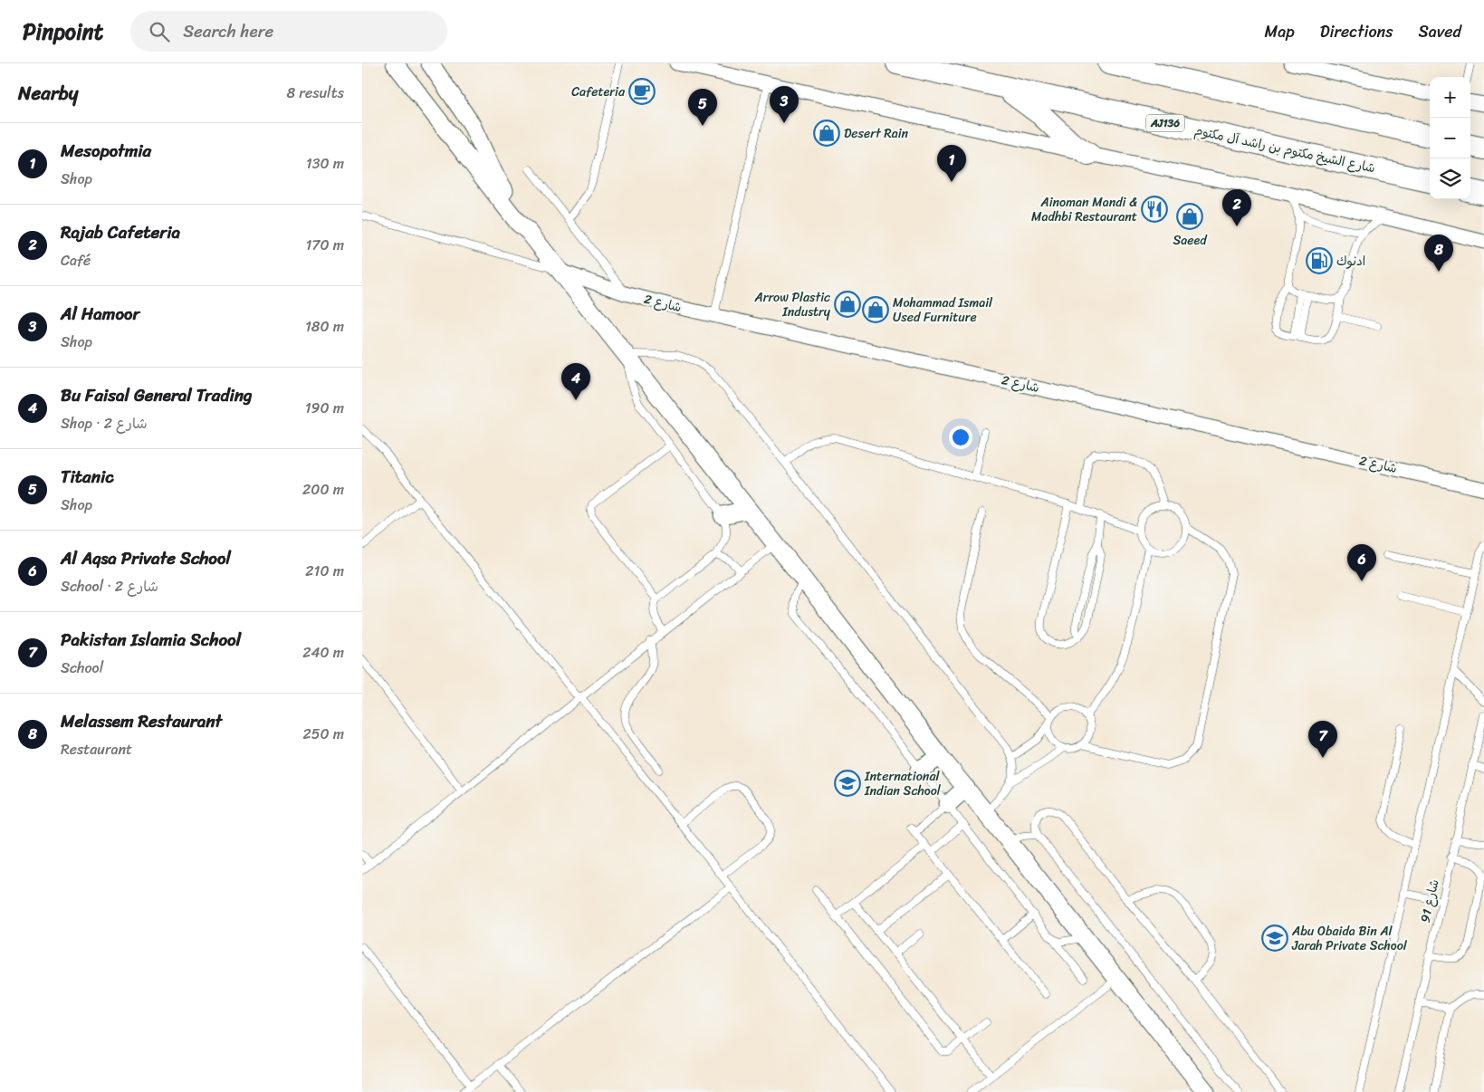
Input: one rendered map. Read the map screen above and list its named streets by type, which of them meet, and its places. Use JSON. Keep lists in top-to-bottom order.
{
  "streets": {
    "main road": ["AJ136", "شارع الشيخ مكتوم بن راشد آل مكتوم"],
    "street": ["شارع 2"],
    "lane": ["شارع 91"]
  },
  "places": {
    "cafe": ["Cafeteria"],
    "shop": [
      "Desert Rain",
      "Saeed",
      "Arrow Plastic Industry",
      "Mohammad Ismail Used Furniture"
    ],
    "restaurant": ["Ainoman Mandi & Madhbi Restaurant"],
    "fuel station": ["ادنوك"],
    "school or university": ["International Indian School", "Abu Obaida Bin Al Jarah Private School"]
  },
  "page": {
    "header": "Pinpoint",
    "search": "Search here",
    "nav": ["Map", "Directions", "Saved"],
    "heading": ["Nearby", "8 results"],
    "map_buttons": ["+", "−"],
    "pins": [
      "3",
      "5",
      "1",
      "2",
      "8",
      "4",
      "6",
      "7"
    ],
    "list": [
      {
        "mark": "1",
        "name": "Mesopotmia",
        "note": "Shop",
        "value": "130 m"
      },
      {
        "mark": "2",
        "name": "Rajab Cafeteria",
        "note": "Café",
        "value": "170 m"
      },
      {
        "mark": "3",
        "name": "Al Hamoor",
        "note": "Shop",
        "value": "180 m"
      },
      {
        "mark": "4",
        "name": "Bu Faisal General Trading",
        "note": "Shop · شارع 2",
        "value": "190 m"
      },
      {
        "mark": "5",
        "name": "Titanic",
        "note": "Shop",
        "value": "200 m"
      },
      {
        "mark": "6",
        "name": "Al Aqsa Private School",
        "note": "School · شارع 2",
        "value": "210 m"
      },
      {
        "mark": "7",
        "name": "Pakistan Islamia School",
        "note": "School",
        "value": "240 m"
      },
      {
        "mark": "8",
        "name": "Melassem Restaurant",
        "note": "Restaurant",
        "value": "250 m"
      }
    ]
  }
}
